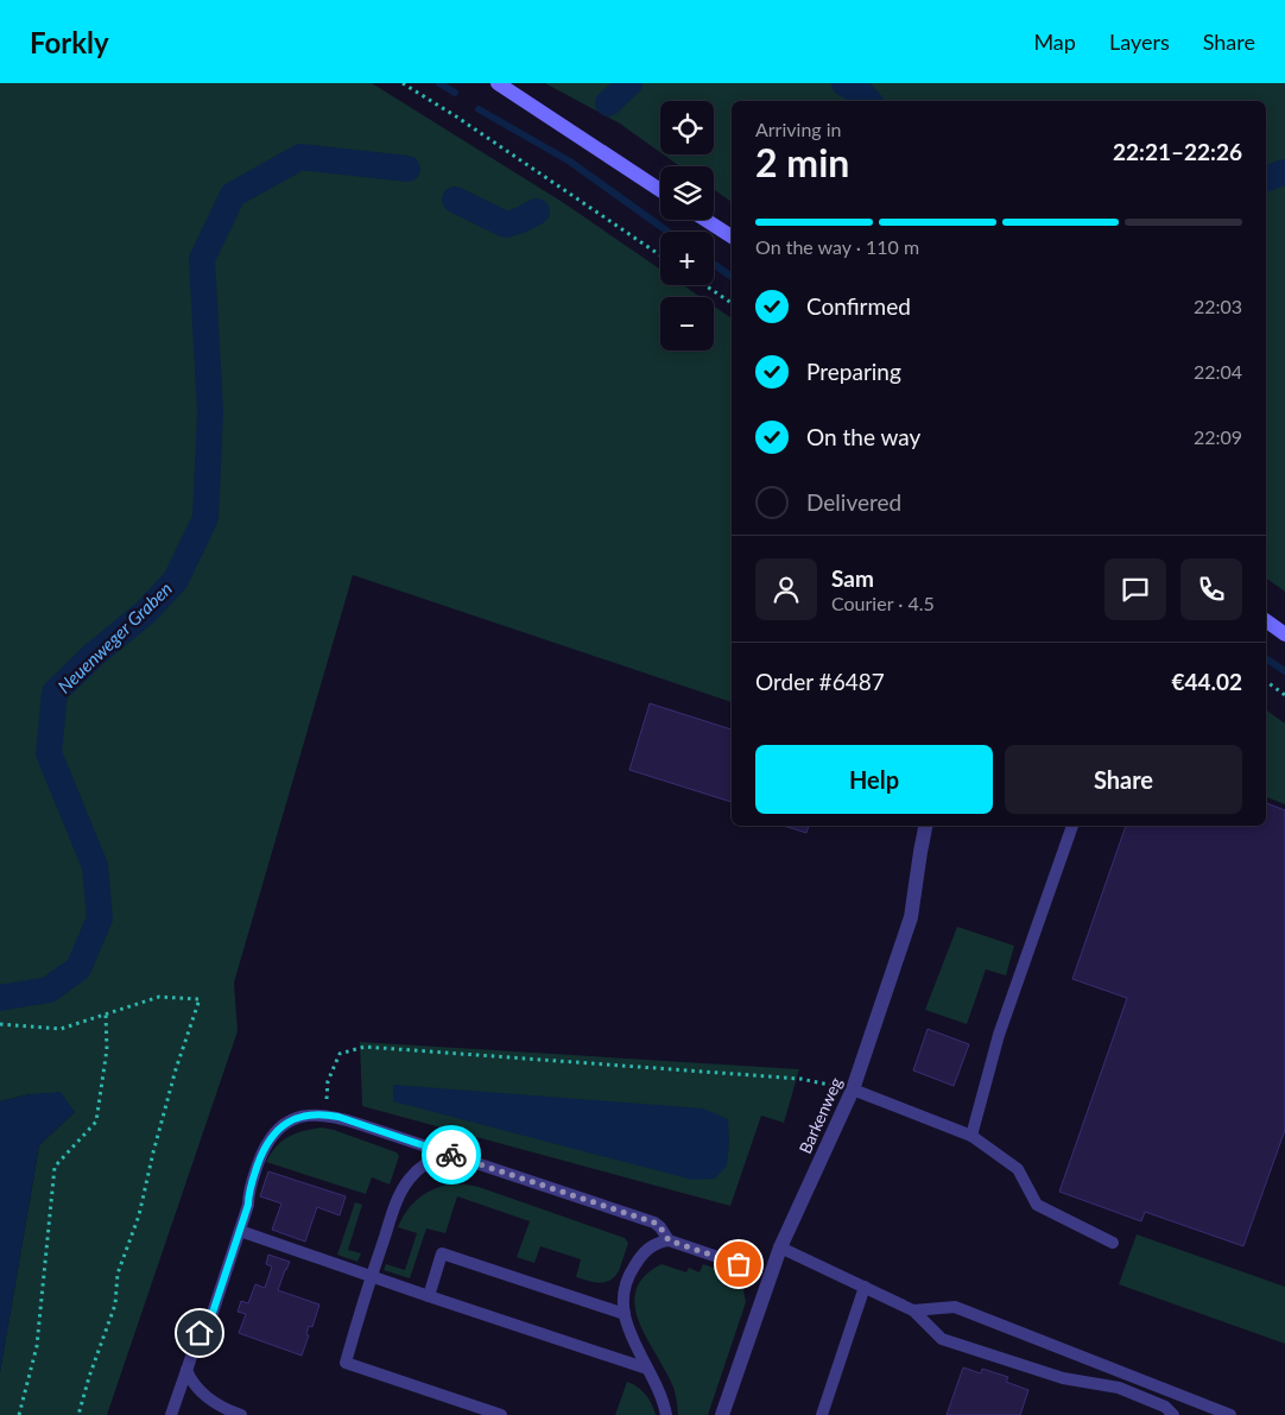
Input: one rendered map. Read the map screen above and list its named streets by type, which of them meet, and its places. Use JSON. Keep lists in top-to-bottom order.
{
  "streets": {
    "street": ["Barkenweg"]
  },
  "water": ["Neuenweger Graben"],
  "page": {
    "header": "Forkly",
    "nav": ["Map", "Layers", "Share"],
    "map_buttons": ["+", "−"],
    "heading": ["2 min", "Arriving in", "22:21–22:26"],
    "panel": [
      "Sam",
      "Courier · 4.5",
      "Order #6487",
      "€44.02"
    ],
    "bar": "On the way · 110 m",
    "list": [
      ["Confirmed", "22:03"],
      ["Preparing", "22:04"],
      ["On the way", "22:09"],
      "Delivered"
    ],
    "buttons": ["Help", "Share"]
  }
}
